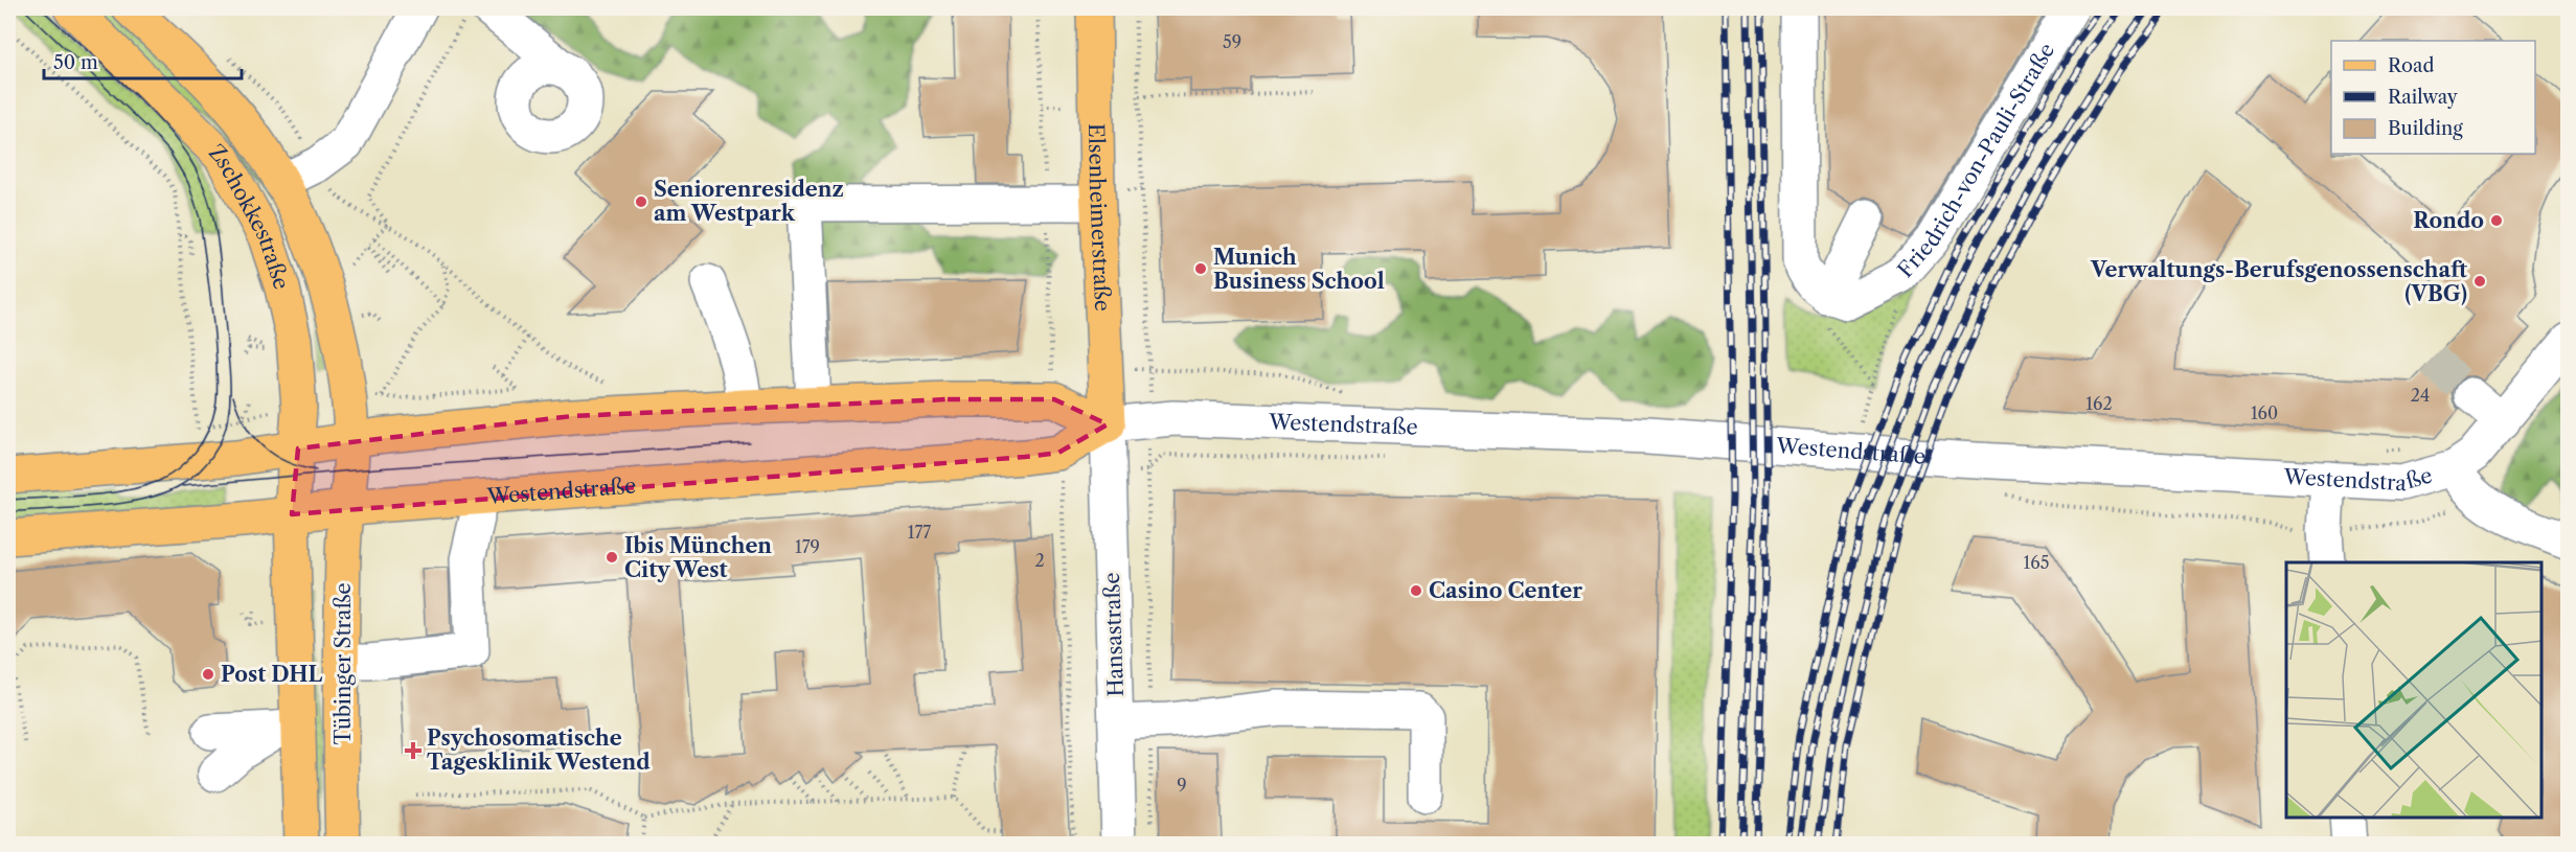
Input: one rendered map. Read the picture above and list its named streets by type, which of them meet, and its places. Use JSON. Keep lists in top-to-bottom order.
{
  "streets": {
    "main road": [
      "Elsenheimerstraße",
      "Zschokkestraße",
      "Westendstraße",
      "Tübinger Straße"
    ],
    "street": ["Friedrich-von-Pauli-Straße", "Hansastraße"]
  },
  "crossings": [
    ["Elsenheimerstraße", "Westendstraße"],
    ["Elsenheimerstraße", "Hansastraße"],
    ["Zschokkestraße", "Westendstraße"],
    ["Westendstraße", "Hansastraße"],
    ["Westendstraße", "Tübinger Straße"]
  ],
  "places": {
    "other": [
      "Seniorenresidenz am Westpark",
      "Rondo",
      "Munich Business School",
      "Verwaltungs-Berufsgenossenschaft (VBG)",
      "Ibis München City West",
      "Casino Center",
      "Post DHL"
    ],
    "health": ["Psychosomatische Tagesklinik Westend"]
  },
  "house_numbers": [
    "59",
    "24",
    "162",
    "160",
    "177",
    "179",
    "2",
    "165",
    "9"
  ],
  "legend": ["Road", "Railway", "Building"],
  "scale_bar": "50 m"
}
